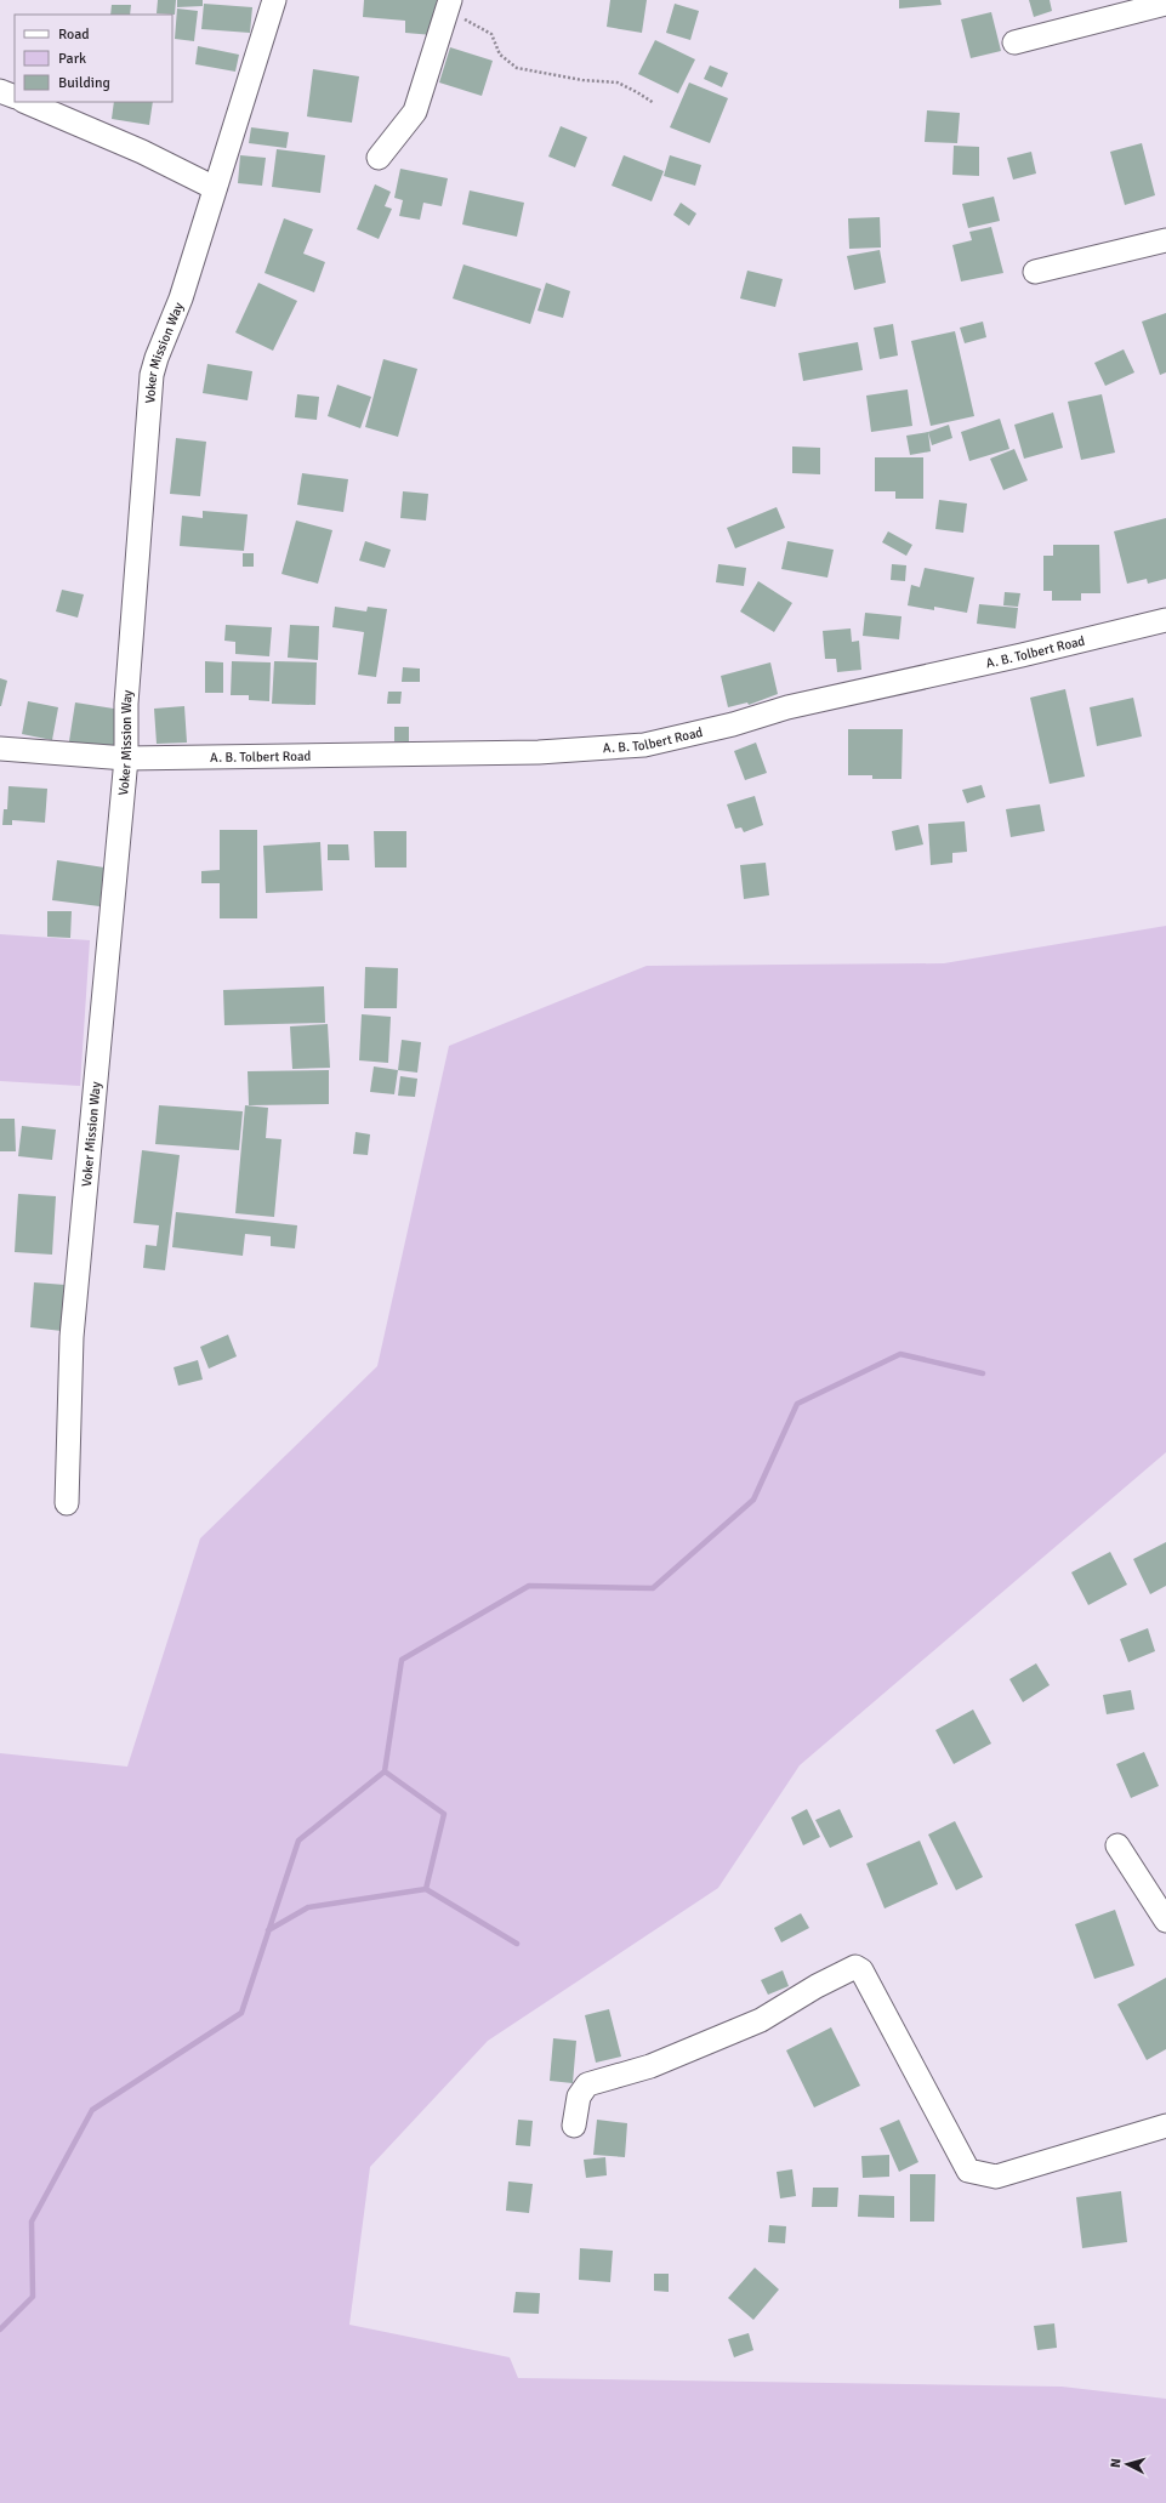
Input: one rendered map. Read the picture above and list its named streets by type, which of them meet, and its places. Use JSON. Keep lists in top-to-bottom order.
{
  "streets": {
    "street": ["Voker Mission Way", "A. B. Tolbert Road"]
  },
  "crossings": [
    ["Voker Mission Way", "A. B. Tolbert Road"]
  ],
  "legend": ["Road", "Park", "Building"],
  "north": "left"
}
